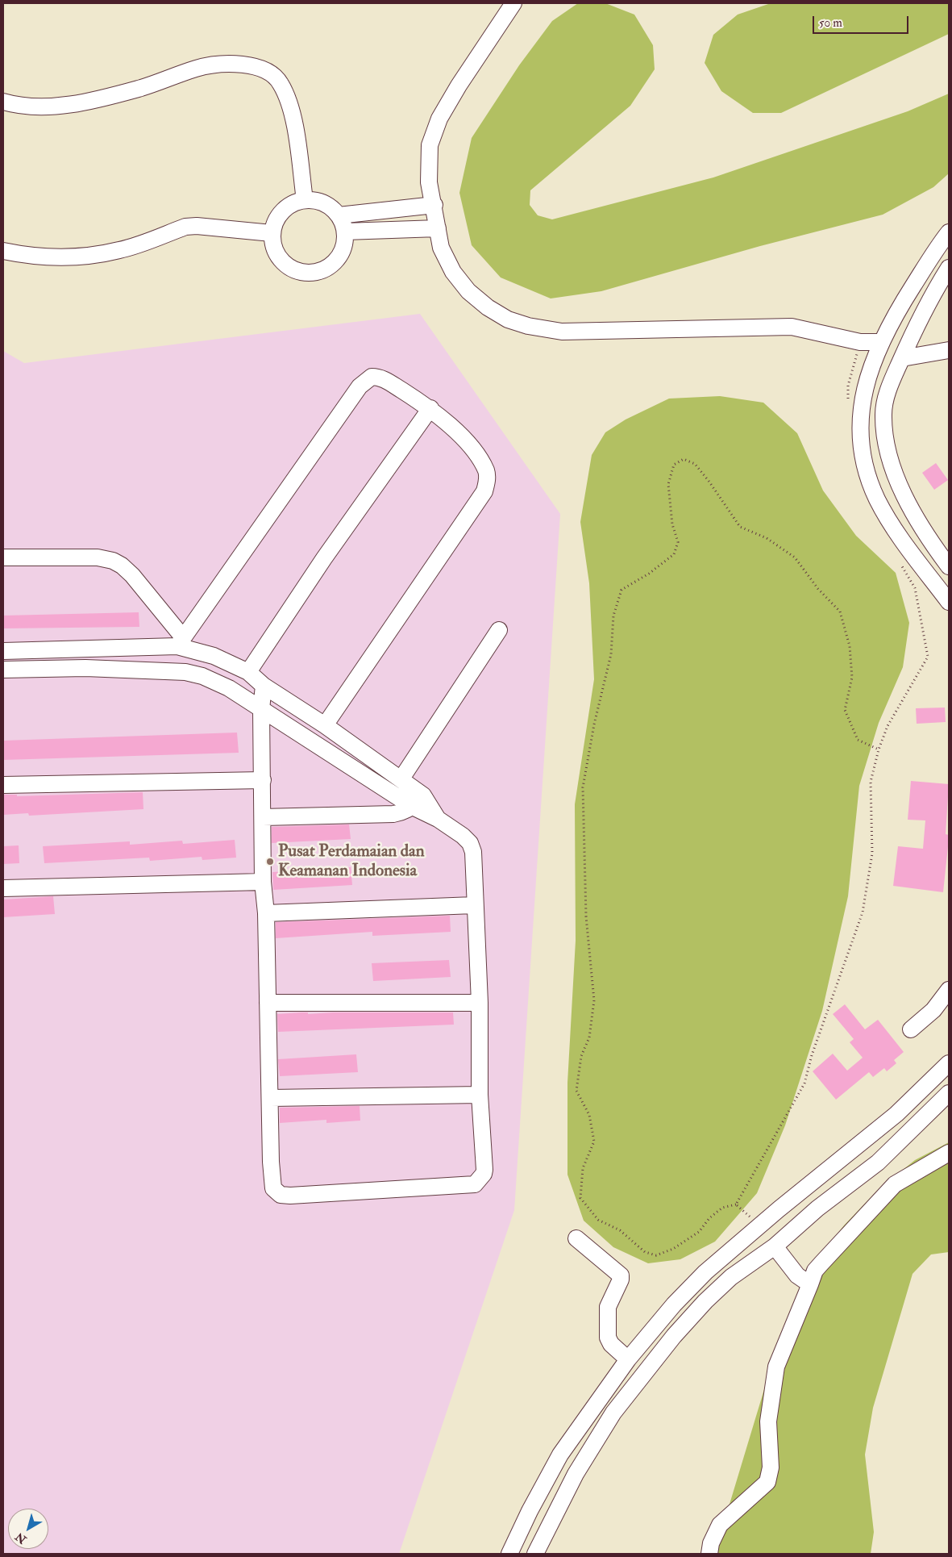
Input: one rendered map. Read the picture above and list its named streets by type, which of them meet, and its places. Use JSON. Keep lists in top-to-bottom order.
{
  "places": ["Pusat Perdamaian dan Keamanan Indonesia"],
  "scale_bar": "50 m",
  "north": "bottom left"
}
